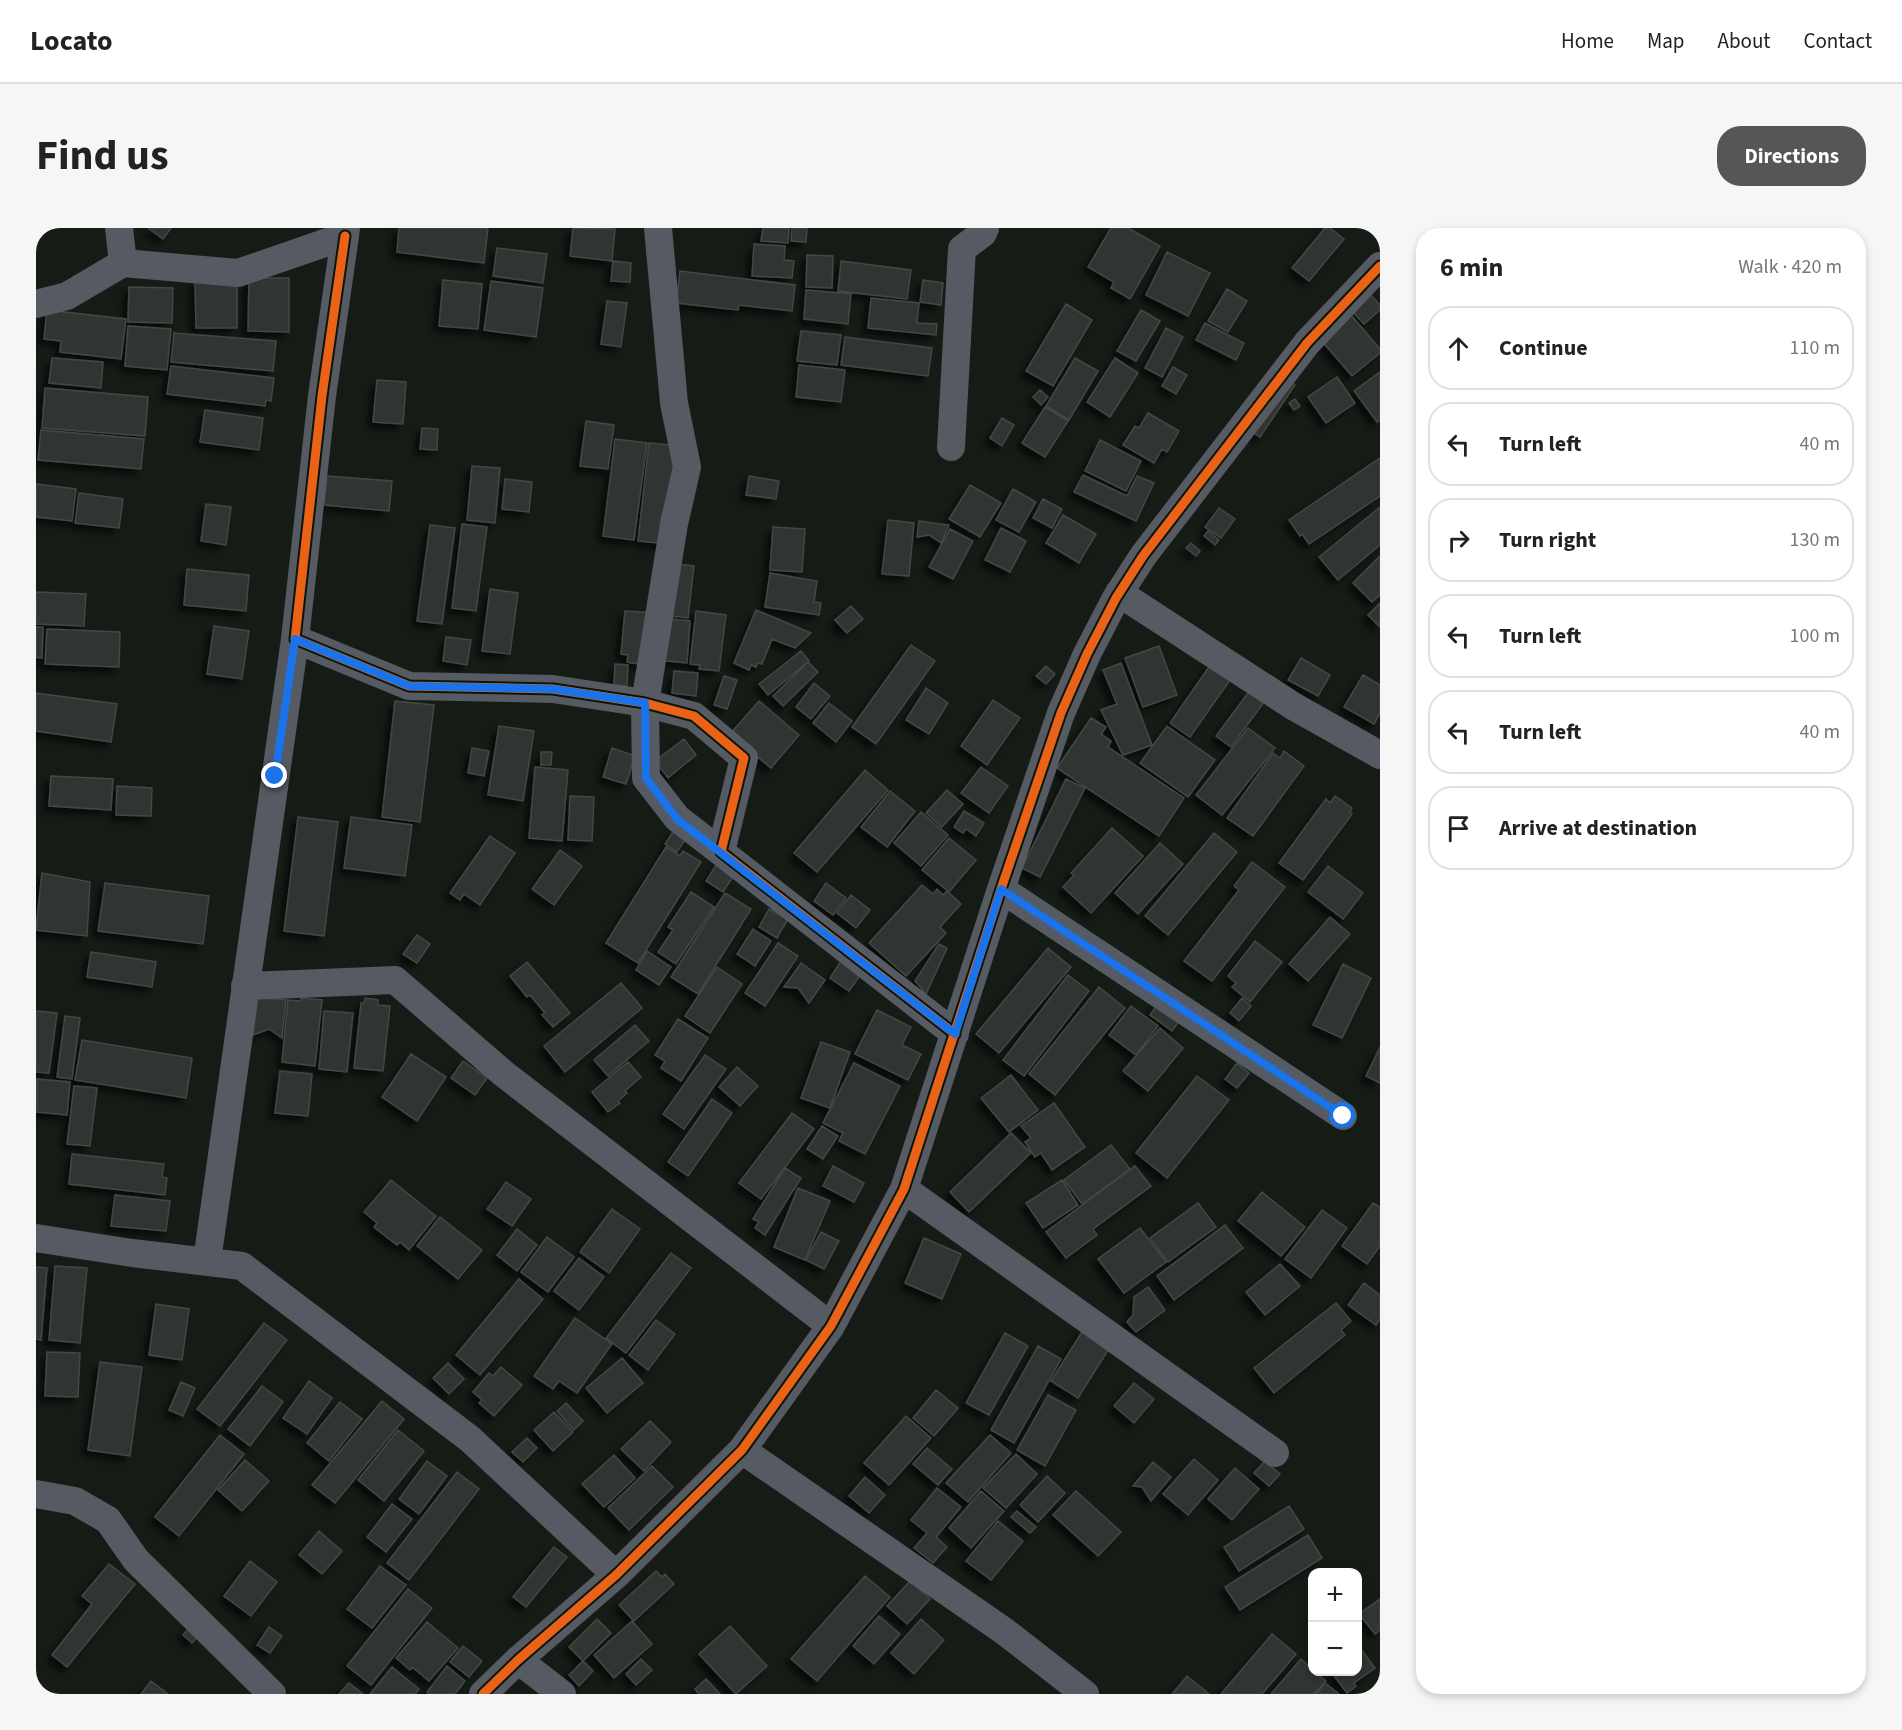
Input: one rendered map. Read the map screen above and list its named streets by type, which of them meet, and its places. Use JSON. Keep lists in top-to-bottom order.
{
  "page": {
    "header": "Locato",
    "nav": [
      "Home",
      "Map",
      "About",
      "Contact"
    ],
    "title": "Find us",
    "buttons": "Directions",
    "heading": ["6 min", "Walk · 420 m"],
    "list": [
      ["Continue", "110 m"],
      ["Turn left", "40 m"],
      ["Turn right", "130 m"],
      ["Turn left", "100 m"],
      ["Turn left", "40 m"],
      "Arrive at destination"
    ],
    "map_buttons": ["+", "−"]
  }
}
